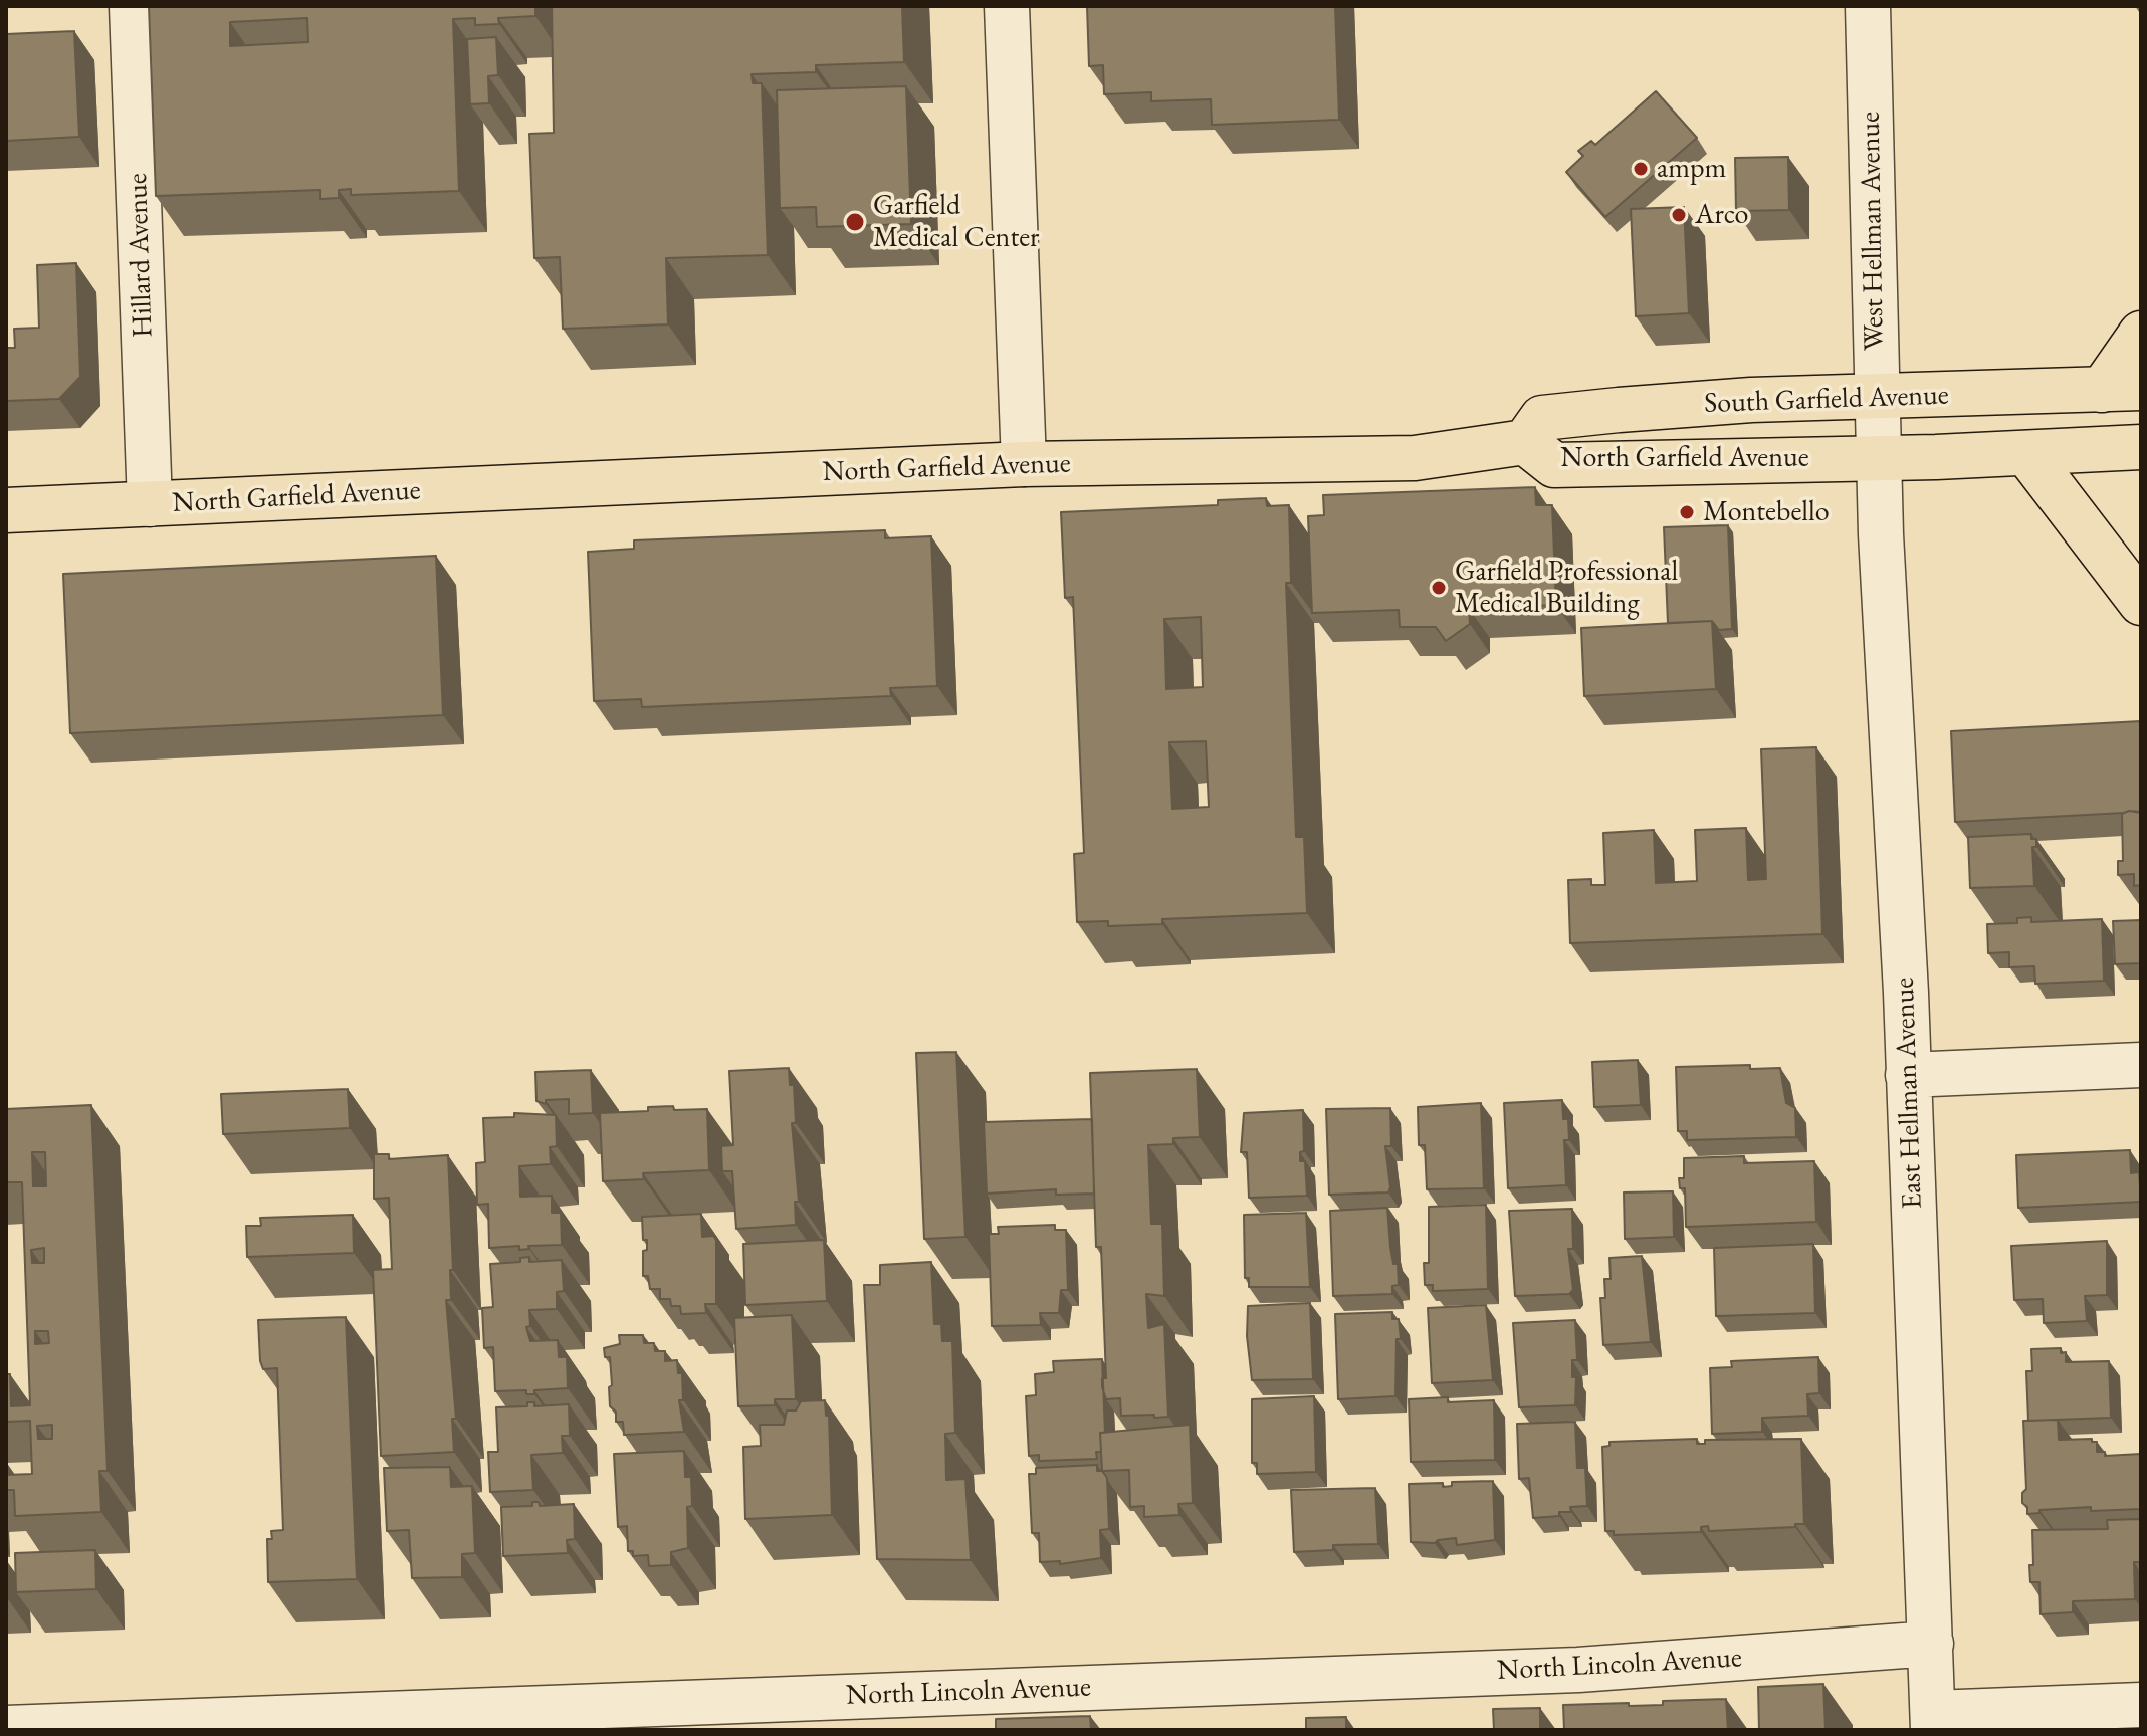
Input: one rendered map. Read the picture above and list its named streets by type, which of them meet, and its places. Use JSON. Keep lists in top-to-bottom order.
{
  "streets": {
    "main road": ["South Garfield Avenue", "North Garfield Avenue"],
    "street": [
      "West Hellman Avenue",
      "Hillard Avenue",
      "East Hellman Avenue",
      "North Lincoln Avenue"
    ]
  },
  "crossings": [
    ["West Hellman Avenue", "South Garfield Avenue"],
    ["West Hellman Avenue", "North Garfield Avenue"],
    ["West Hellman Avenue", "East Hellman Avenue"],
    ["Hillard Avenue", "North Garfield Avenue"],
    ["South Garfield Avenue", "North Garfield Avenue"],
    ["South Garfield Avenue", "East Hellman Avenue"],
    ["North Garfield Avenue", "East Hellman Avenue"],
    ["East Hellman Avenue", "North Lincoln Avenue"]
  ],
  "places": [
    "ampm",
    "Arco",
    "Garfield Medical Center",
    "Montebello",
    "Garfield Professional Medical Building"
  ]
}
